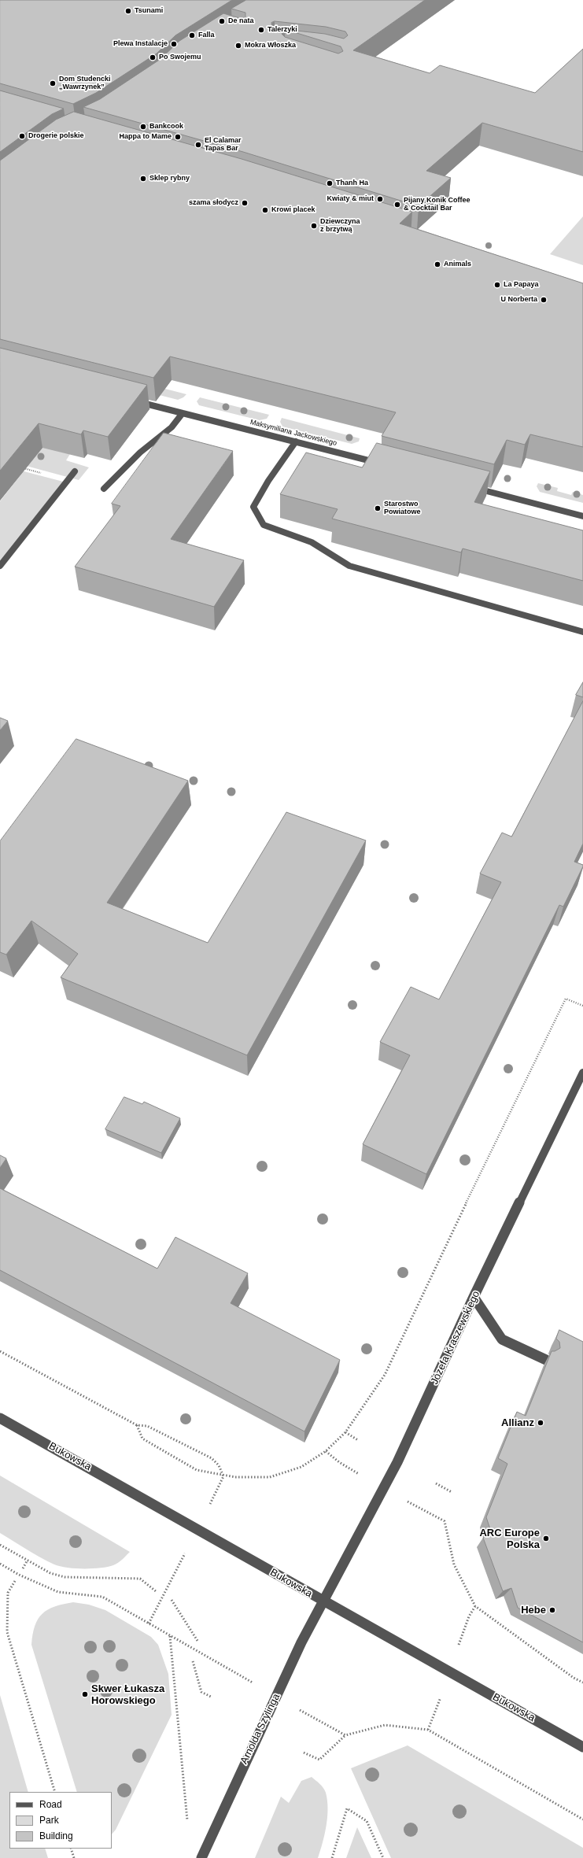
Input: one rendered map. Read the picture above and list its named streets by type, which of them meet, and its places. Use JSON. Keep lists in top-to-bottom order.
{
  "streets": {
    "street": [
      "Maksymiliana Jackowskiego",
      "Józefa Kraszewskiego",
      "Bukowska",
      "Arnolda Szylinga"
    ]
  },
  "crossings": [
    ["Józefa Kraszewskiego", "Bukowska"],
    ["Józefa Kraszewskiego", "Arnolda Szylinga"],
    ["Bukowska", "Arnolda Szylinga"]
  ],
  "places": [
    "Tsunami",
    "De nata",
    "Talerzyki",
    "Falla",
    "Plewa Instalacje",
    "Mokra Włoszka",
    "Po Swojemu",
    "Dom Studencki „Wawrzynek”",
    "Bankcook",
    "Drogerie polskie",
    "Happa to Mame",
    "El Calamar Tapas Bar",
    "Sklep rybny",
    "Thanh Ha",
    "Kwiaty & miut",
    "szama słodycz",
    "Pijany Konik Coffee & Cocktail Bar",
    "Krowi placek",
    "Dziewczyna z brzytwą",
    "Animals",
    "La Papaya",
    "U Norberta",
    "Starostwo Powiatowe",
    "Allianz",
    "ARC Europe Polska",
    "Hebe",
    "Skwer Łukasza Horowskiego"
  ],
  "legend": ["Road", "Park", "Building"]
}
